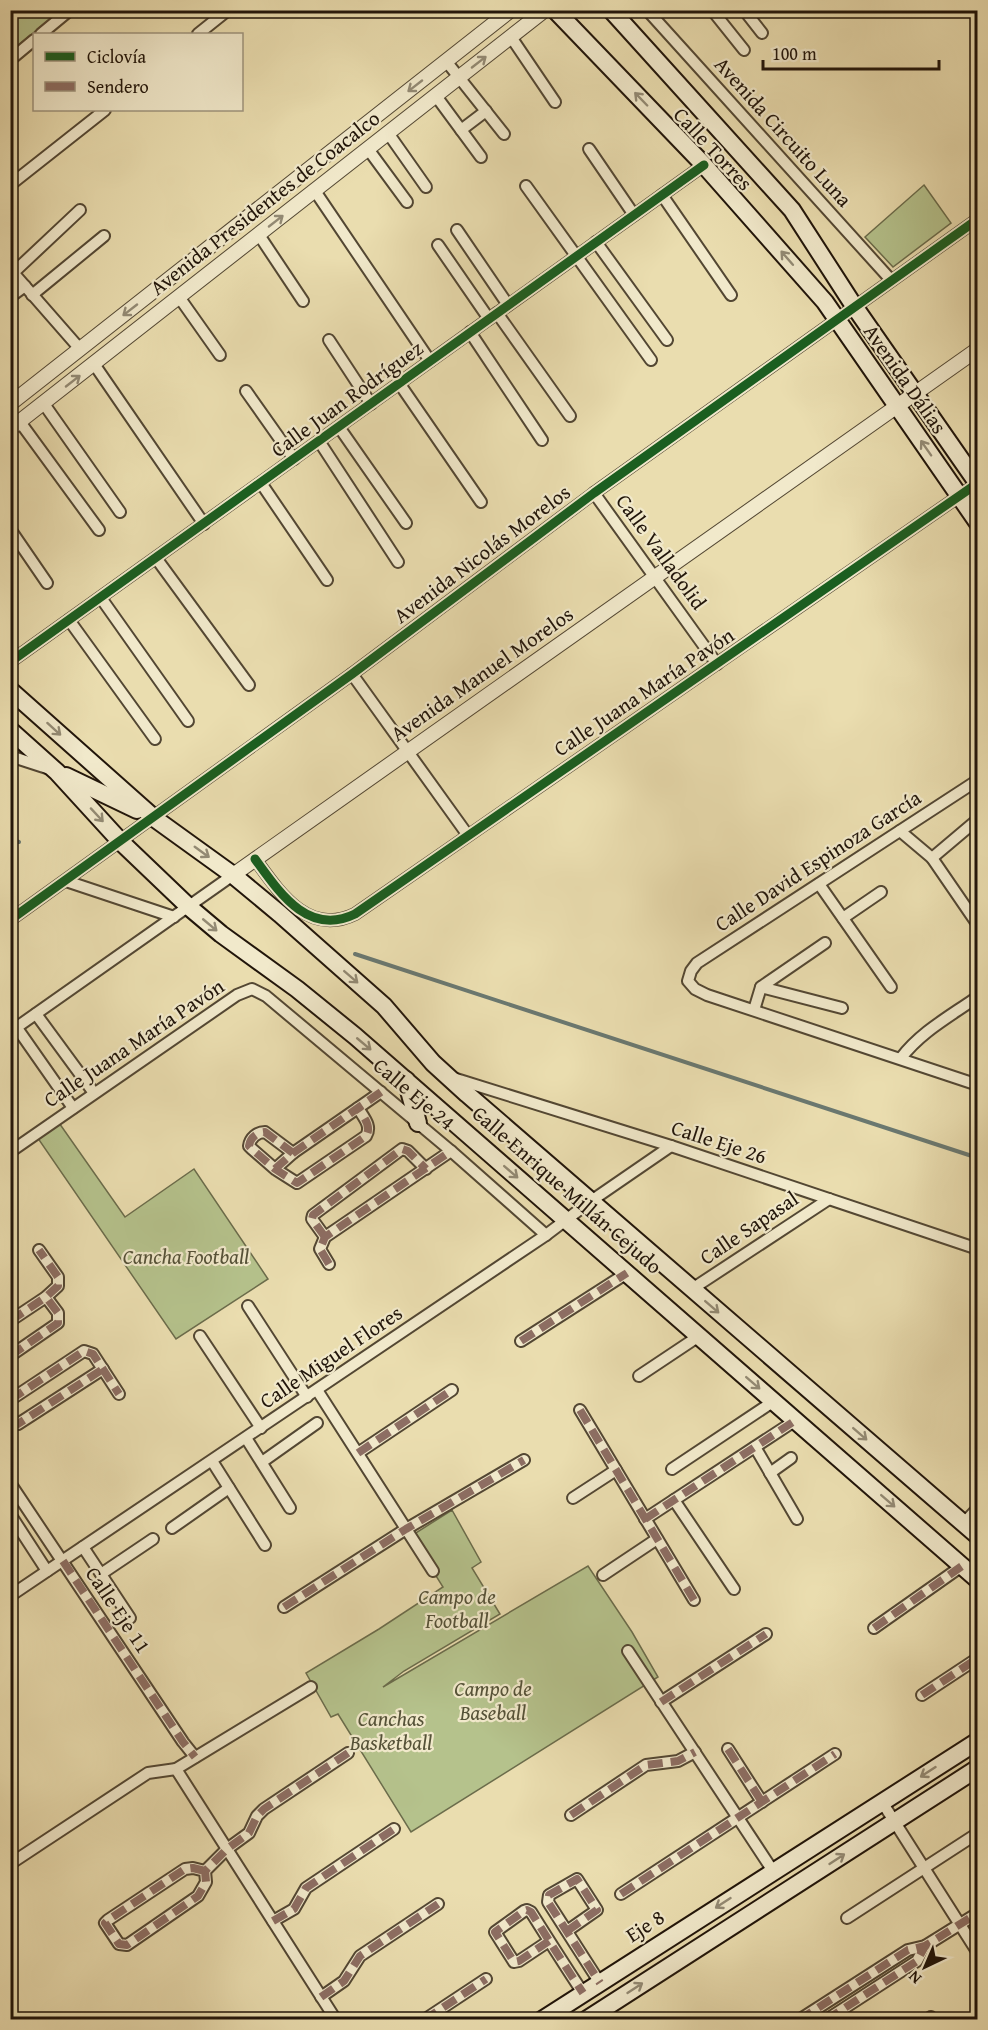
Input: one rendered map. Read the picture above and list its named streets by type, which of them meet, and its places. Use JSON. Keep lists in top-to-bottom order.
{
  "streets": {
    "main road": [
      "Calle Torres",
      "Avenida Dálias",
      "Calle Enrique Millán Cejudo",
      "Eje 8"
    ],
    "street": [
      "Avenida Circuito Luna",
      "Avenida Presidentes de Coacalco",
      "Calle Juan Rodríguez",
      "Calle Valladolid",
      "Avenida Nicolás Morelos",
      "Avenida Manuel Morelos",
      "Calle Juana María Pavón",
      "Calle David Espinoza García",
      "Calle Eje 24",
      "Calle Eje 26",
      "Calle Sapasal",
      "Calle Miguel Flores",
      "Calle Eje 11"
    ]
  },
  "crossings": [
    ["Avenida Circuito Luna", "Avenida Nicolás Morelos"],
    ["Calle Torres", "Avenida Dálias"],
    ["Calle Torres", "Calle Juan Rodríguez"],
    ["Calle Torres", "Avenida Nicolás Morelos"],
    ["Avenida Dálias", "Avenida Nicolás Morelos"],
    ["Avenida Dálias", "Avenida Manuel Morelos"],
    ["Avenida Dálias", "Calle Juana María Pavón"],
    ["Calle Valladolid", "Avenida Nicolás Morelos"],
    ["Calle Valladolid", "Avenida Manuel Morelos"],
    ["Calle Valladolid", "Calle Juana María Pavón"],
    ["Avenida Nicolás Morelos", "Calle Enrique Millán Cejudo"],
    ["Avenida Manuel Morelos", "Calle Juana María Pavón"],
    ["Avenida Manuel Morelos", "Calle Enrique Millán Cejudo"],
    ["Calle Juana María Pavón", "Calle Eje 24"],
    ["Calle Eje 24", "Calle Miguel Flores"],
    ["Calle Eje 26", "Calle Enrique Millán Cejudo"],
    ["Calle Eje 26", "Calle Sapasal"],
    ["Calle Eje 26", "Calle Miguel Flores"],
    ["Calle Enrique Millán Cejudo", "Calle Sapasal"],
    ["Calle Enrique Millán Cejudo", "Calle Miguel Flores"],
    ["Calle Miguel Flores", "Calle Eje 11"]
  ],
  "one_way": ["Calle Torres"],
  "parks": [
    "Cancha Football",
    "Campo de Football",
    "Campo de Baseball",
    "Canchas Basketball"
  ],
  "legend": ["Ciclovía", "Sendero"],
  "scale_bar": "100 m",
  "north": "bottom left"
}
